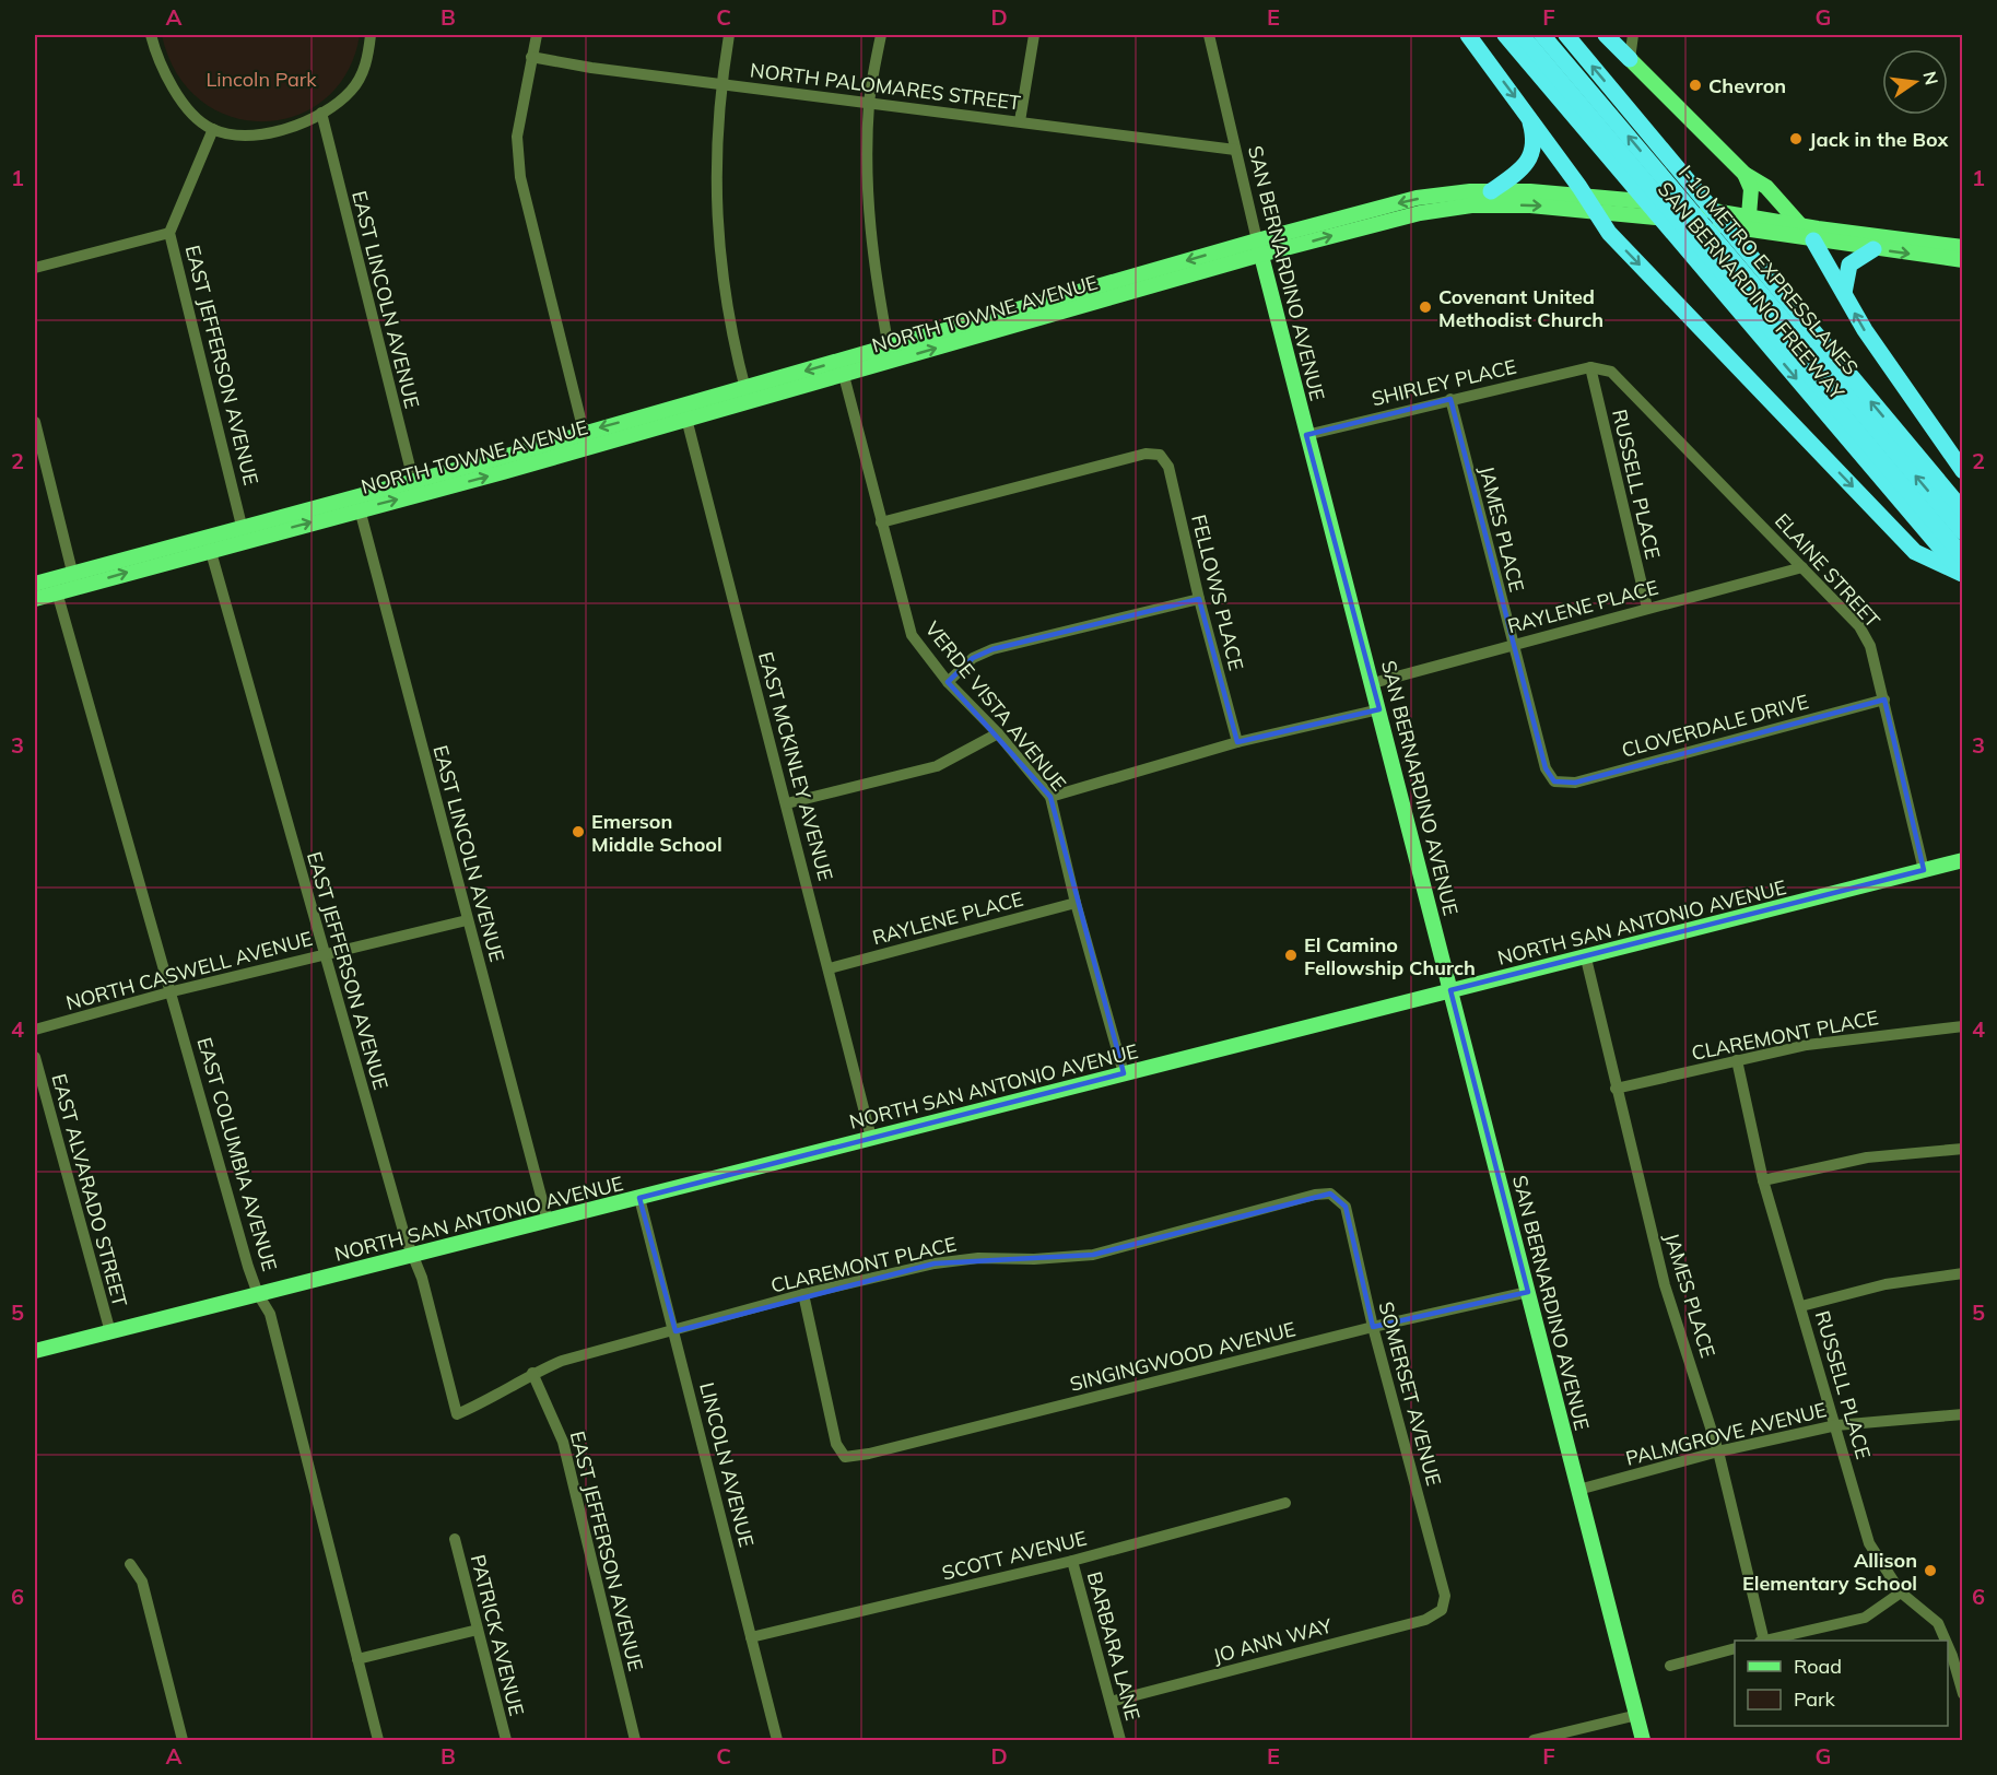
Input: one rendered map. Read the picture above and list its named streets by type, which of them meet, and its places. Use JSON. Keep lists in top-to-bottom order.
{
  "streets": {
    "highway": ["I-10 METRO EXPRESSLANES", "SAN BERNARDINO FREEWAY"],
    "main road": ["SAN BERNARDINO AVENUE", "NORTH TOWNE AVENUE", "NORTH SAN ANTONIO AVENUE"],
    "street": [
      "NORTH PALOMARES STREET",
      "EAST LINCOLN AVENUE",
      "EAST JEFFERSON AVENUE",
      "SHIRLEY PLACE",
      "RUSSELL PLACE",
      "JAMES PLACE",
      "ELAINE STREET",
      "FELLOWS PLACE",
      "RAYLENE PLACE",
      "VERDE VISTA AVENUE",
      "CLOVERDALE DRIVE",
      "EAST MCKINLEY AVENUE",
      "NORTH CASWELL AVENUE",
      "CLAREMONT PLACE",
      "EAST COLUMBIA AVENUE",
      "EAST ALVARADO STREET",
      "SINGINGWOOD AVENUE",
      "SOMERSET AVENUE",
      "PALMGROVE AVENUE",
      "LINCOLN AVENUE",
      "SCOTT AVENUE",
      "PATRICK AVENUE",
      "JO ANN WAY",
      "BARBARA LANE"
    ]
  },
  "crossings": [
    ["NORTH PALOMARES STREET", "SAN BERNARDINO AVENUE"],
    ["I-10 METRO EXPRESSLANES", "SAN BERNARDINO FREEWAY"],
    ["SAN BERNARDINO AVENUE", "NORTH TOWNE AVENUE"],
    ["SAN BERNARDINO AVENUE", "SHIRLEY PLACE"],
    ["SAN BERNARDINO AVENUE", "RAYLENE PLACE"],
    ["SAN BERNARDINO AVENUE", "NORTH SAN ANTONIO AVENUE"],
    ["SAN BERNARDINO AVENUE", "SINGINGWOOD AVENUE"],
    ["SAN BERNARDINO AVENUE", "PALMGROVE AVENUE"],
    ["EAST LINCOLN AVENUE", "NORTH TOWNE AVENUE"],
    ["EAST LINCOLN AVENUE", "NORTH SAN ANTONIO AVENUE"],
    ["EAST LINCOLN AVENUE", "NORTH CASWELL AVENUE"],
    ["NORTH TOWNE AVENUE", "EAST JEFFERSON AVENUE"],
    ["NORTH TOWNE AVENUE", "VERDE VISTA AVENUE"],
    ["NORTH TOWNE AVENUE", "EAST MCKINLEY AVENUE"],
    ["NORTH TOWNE AVENUE", "EAST COLUMBIA AVENUE"],
    ["EAST JEFFERSON AVENUE", "NORTH SAN ANTONIO AVENUE"],
    ["EAST JEFFERSON AVENUE", "NORTH CASWELL AVENUE"],
    ["EAST JEFFERSON AVENUE", "CLAREMONT PLACE"],
    ["SHIRLEY PLACE", "RUSSELL PLACE"],
    ["SHIRLEY PLACE", "JAMES PLACE"],
    ["SHIRLEY PLACE", "ELAINE STREET"],
    ["RUSSELL PLACE", "ELAINE STREET"],
    ["RUSSELL PLACE", "RAYLENE PLACE"],
    ["RUSSELL PLACE", "CLAREMONT PLACE"],
    ["RUSSELL PLACE", "PALMGROVE AVENUE"],
    ["JAMES PLACE", "RAYLENE PLACE"],
    ["JAMES PLACE", "CLOVERDALE DRIVE"],
    ["JAMES PLACE", "NORTH SAN ANTONIO AVENUE"],
    ["JAMES PLACE", "CLAREMONT PLACE"],
    ["JAMES PLACE", "PALMGROVE AVENUE"],
    ["ELAINE STREET", "RAYLENE PLACE"],
    ["ELAINE STREET", "CLOVERDALE DRIVE"],
    ["ELAINE STREET", "NORTH SAN ANTONIO AVENUE"],
    ["FELLOWS PLACE", "VERDE VISTA AVENUE"],
    ["RAYLENE PLACE", "VERDE VISTA AVENUE"],
    ["RAYLENE PLACE", "EAST MCKINLEY AVENUE"],
    ["VERDE VISTA AVENUE", "NORTH SAN ANTONIO AVENUE"],
    ["EAST MCKINLEY AVENUE", "NORTH SAN ANTONIO AVENUE"],
    ["NORTH SAN ANTONIO AVENUE", "EAST COLUMBIA AVENUE"],
    ["NORTH SAN ANTONIO AVENUE", "EAST ALVARADO STREET"],
    ["NORTH SAN ANTONIO AVENUE", "LINCOLN AVENUE"],
    ["NORTH CASWELL AVENUE", "EAST COLUMBIA AVENUE"],
    ["CLAREMONT PLACE", "SINGINGWOOD AVENUE"],
    ["CLAREMONT PLACE", "SOMERSET AVENUE"],
    ["CLAREMONT PLACE", "LINCOLN AVENUE"],
    ["SINGINGWOOD AVENUE", "SOMERSET AVENUE"],
    ["SOMERSET AVENUE", "JO ANN WAY"],
    ["LINCOLN AVENUE", "SCOTT AVENUE"],
    ["SCOTT AVENUE", "BARBARA LANE"],
    ["JO ANN WAY", "BARBARA LANE"]
  ],
  "parks": ["Lincoln Park"],
  "places": [
    "Chevron",
    "Jack in the Box",
    "Covenant United Methodist Church",
    "Emerson Middle School",
    "El Camino Fellowship Church",
    "Allison Elementary School"
  ],
  "legend": ["Road", "Park"],
  "north": "right",
  "grid": {
    "columns": [
      "A",
      "B",
      "C",
      "D",
      "E",
      "F",
      "G"
    ],
    "rows": [
      "1",
      "2",
      "3",
      "4",
      "5",
      "6"
    ]
  }
}
